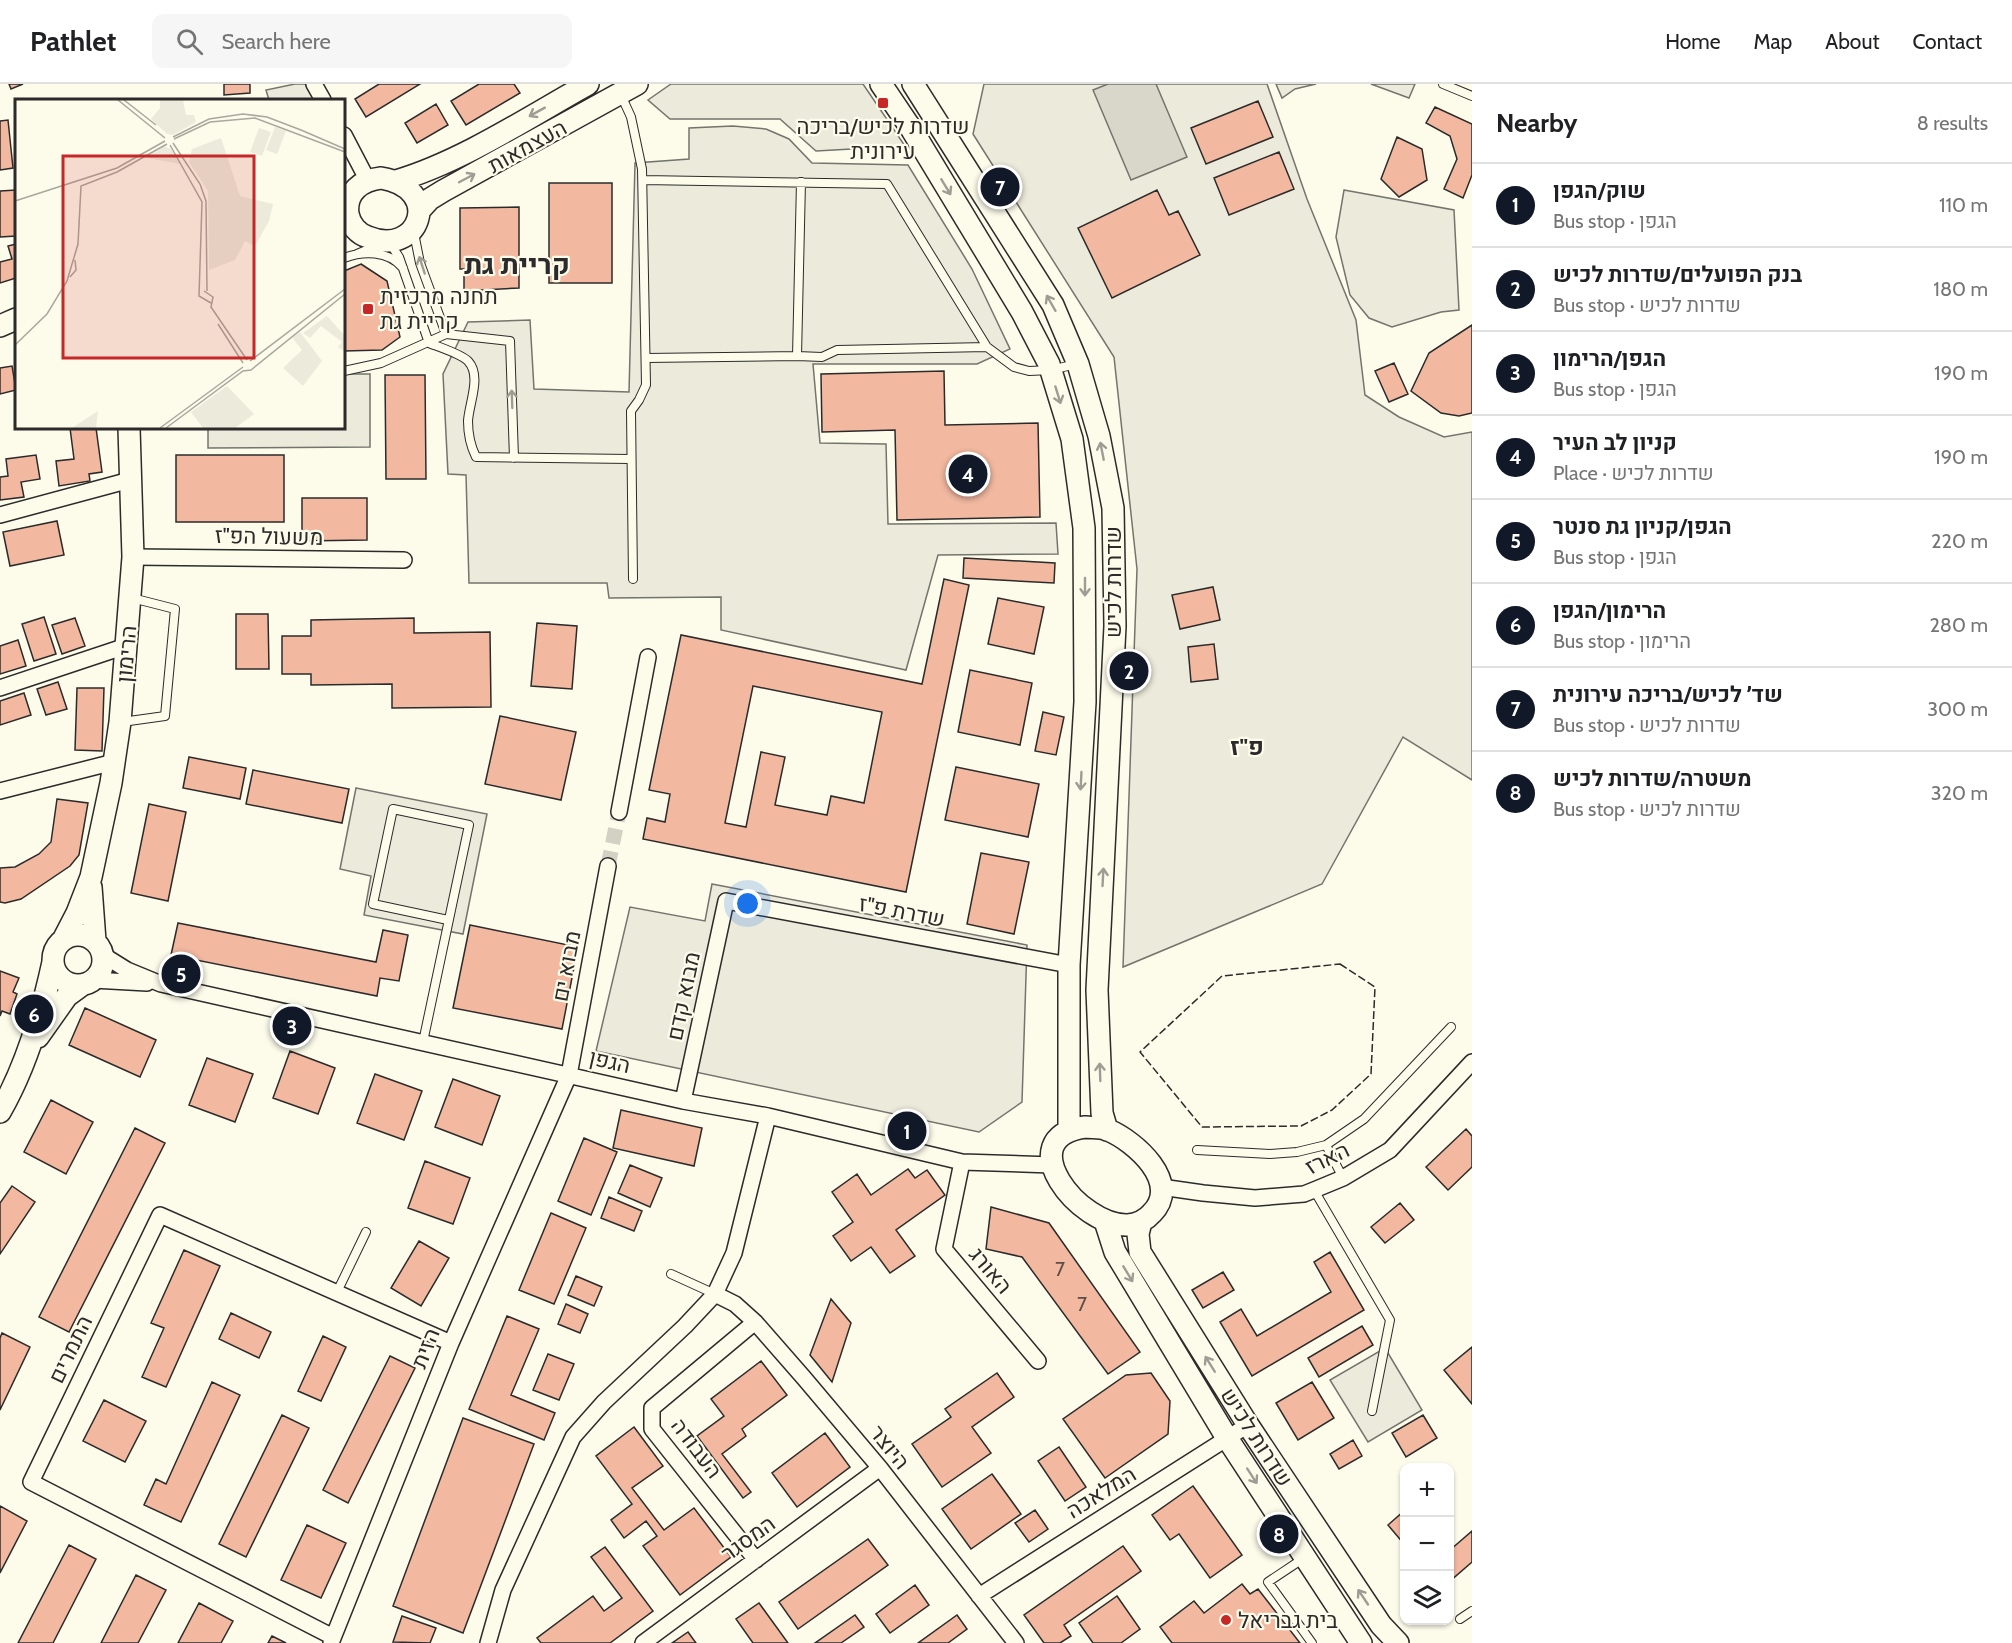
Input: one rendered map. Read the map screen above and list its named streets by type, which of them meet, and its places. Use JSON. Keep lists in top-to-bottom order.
{
  "streets": {
    "main road": ["העצמאות", "שדרות לכיש", "הרימון"],
    "street": [
      "משעול הפ\"ז",
      "שדרת פ\"ז",
      "מבוא ים",
      "מבוא קדם",
      "הגפן",
      "הארז",
      "האורג",
      "הזית",
      "התמרים",
      "היוצר",
      "העבודה",
      "המלאכה",
      "המסגר"
    ]
  },
  "crossings": [
    ["משעול הפ\"ז", "הרימון"],
    ["שדרות לכיש", "שדרת פ\"ז"],
    ["שדרות לכיש", "הגפן"],
    ["שדרות לכיש", "הארז"],
    ["שדרות לכיש", "המלאכה"],
    ["הרימון", "הגפן"],
    ["שדרת פ\"ז", "מבוא קדם"],
    ["מבוא ים", "הגפן"],
    ["מבוא ים", "הזית"],
    ["מבוא קדם", "הגפן"],
    ["הגפן", "הארז"],
    ["הגפן", "האורג"],
    ["הגפן", "הזית"],
    ["הזית", "התמרים"],
    ["היוצר", "העבודה"],
    ["היוצר", "המלאכה"],
    ["היוצר", "המסגר"],
    ["העבודה", "המסגר"]
  ],
  "districts": ["קריית גת", "פ\"ז"],
  "places": {
    "transit": ["שדרות לכיש/בריכה עירונית", "תחנה מרכזית קריית גת"],
    "other": ["בית גבריאל"]
  },
  "house_numbers": ["7", "7"],
  "page": {
    "header": "Pathlet",
    "search": "Search here",
    "nav": [
      "Home",
      "Map",
      "About",
      "Contact"
    ],
    "heading": ["Nearby", "8 results"],
    "list": [
      {
        "mark": "1",
        "name": "שוק/הגפן",
        "note": "Bus stop · הגפן",
        "value": "110 m"
      },
      {
        "mark": "2",
        "name": "בנק הפועלים/שדרות לכיש",
        "note": "Bus stop · שדרות לכיש",
        "value": "180 m"
      },
      {
        "mark": "3",
        "name": "הגפן/הרימון",
        "note": "Bus stop · הגפן",
        "value": "190 m"
      },
      {
        "mark": "4",
        "name": "קניון לב העיר",
        "note": "Place · שדרות לכיש",
        "value": "190 m"
      },
      {
        "mark": "5",
        "name": "הגפן/קניון גת סנטר",
        "note": "Bus stop · הגפן",
        "value": "220 m"
      },
      {
        "mark": "6",
        "name": "הרימון/הגפן",
        "note": "Bus stop · הרימון",
        "value": "280 m"
      },
      {
        "mark": "7",
        "name": "שד׳ לכיש/בריכה עירונית",
        "note": "Bus stop · שדרות לכיש",
        "value": "300 m"
      },
      {
        "mark": "8",
        "name": "משטרה/שדרות לכיש",
        "note": "Bus stop · שדרות לכיש",
        "value": "320 m"
      }
    ],
    "pins": [
      "7",
      "4",
      "2",
      "5",
      "6",
      "3",
      "1",
      "8"
    ],
    "map_buttons": ["+", "−"]
  }
}
